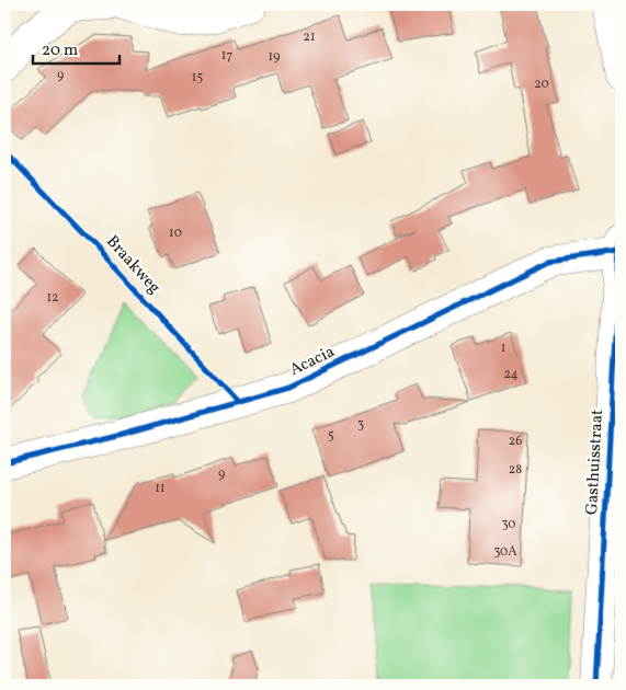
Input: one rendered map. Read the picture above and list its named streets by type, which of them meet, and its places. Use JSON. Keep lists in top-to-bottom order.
{
  "streets": {
    "street": ["Acacia", "Gasthuisstraat"],
    "cycle path": ["Braakweg"]
  },
  "crossings": [
    ["Acacia", "Gasthuisstraat"]
  ],
  "house_numbers": [
    "21",
    "17",
    "19",
    "9",
    "15",
    "20",
    "10",
    "12",
    "1",
    "24",
    "3",
    "5",
    "26",
    "28",
    "9",
    "11",
    "30",
    "30A"
  ],
  "scale_bar": "20 m"
}
